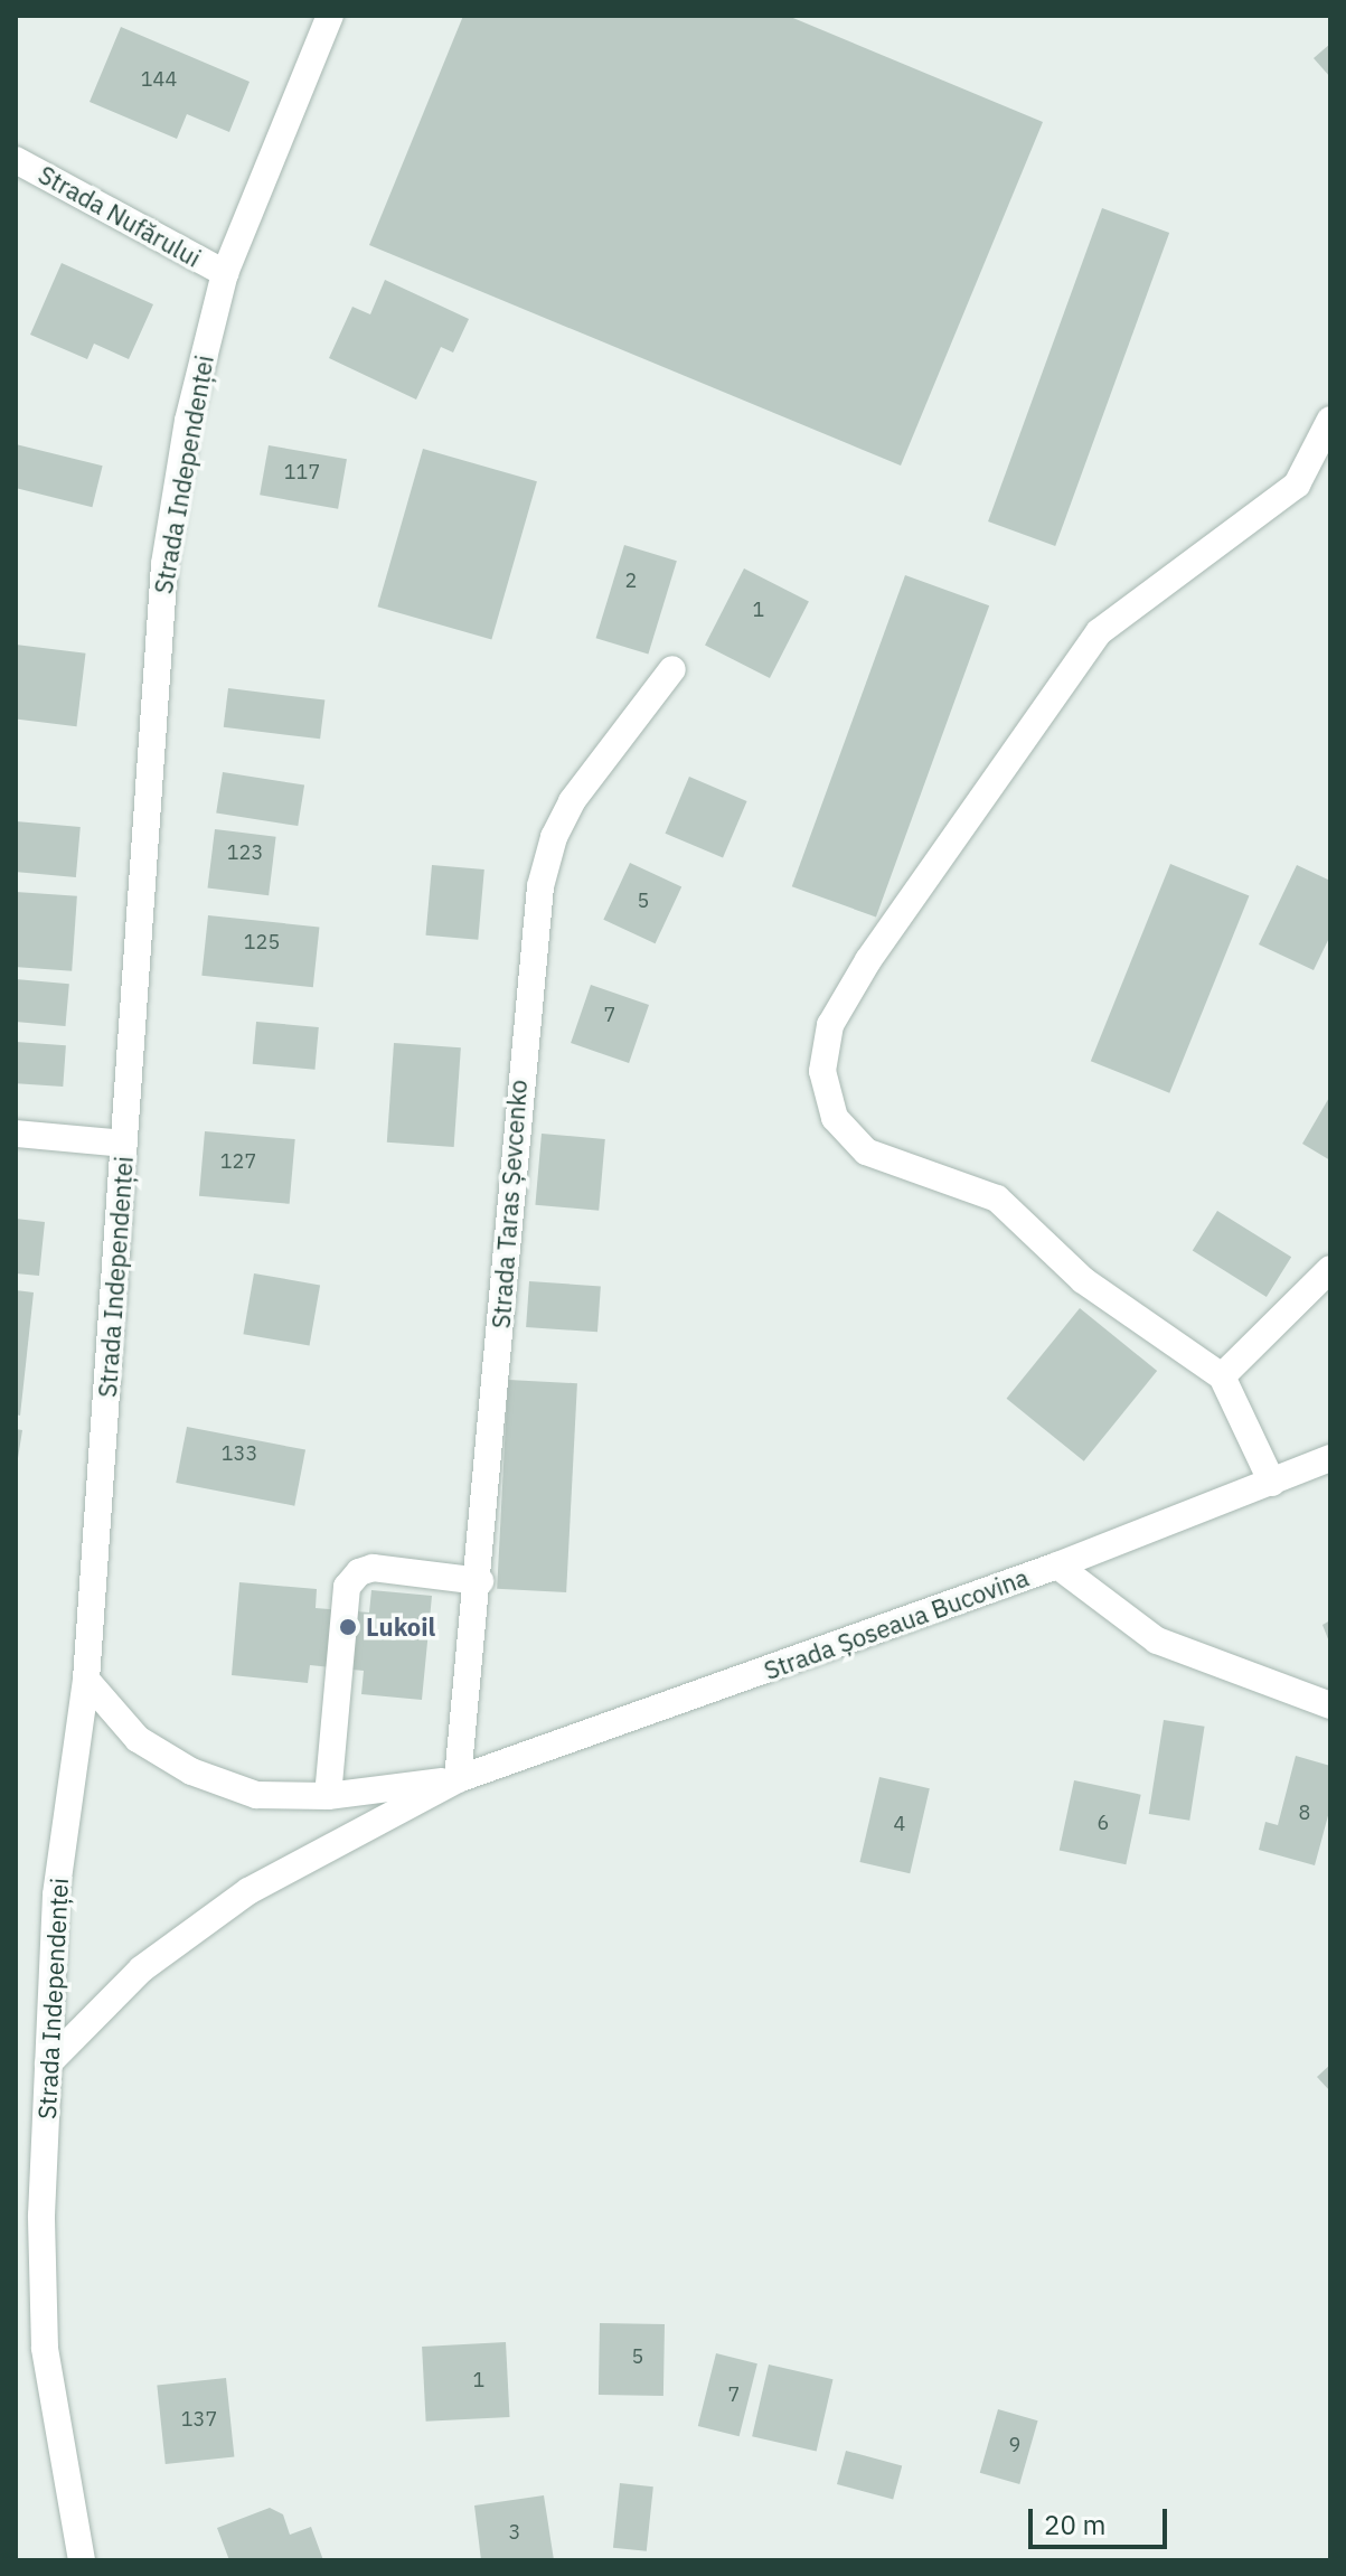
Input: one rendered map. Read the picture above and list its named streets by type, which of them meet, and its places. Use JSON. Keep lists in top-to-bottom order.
{
  "streets": {
    "main road": [
      "Strada Nufărului",
      "Strada Independenței",
      "Strada Taras Șevcenko",
      "Strada Șoseaua Bucovina"
    ]
  },
  "crossings": [
    ["Strada Nufărului", "Strada Independenței"],
    ["Strada Independenței", "Strada Șoseaua Bucovina"],
    ["Strada Taras Șevcenko", "Strada Șoseaua Bucovina"]
  ],
  "places": ["Lukoil"],
  "house_numbers": [
    "144",
    "117",
    "2",
    "1",
    "123",
    "5",
    "125",
    "7",
    "127",
    "133",
    "8",
    "6",
    "4",
    "5",
    "1",
    "7",
    "137",
    "9",
    "3"
  ],
  "scale_bar": "20 m"
}
